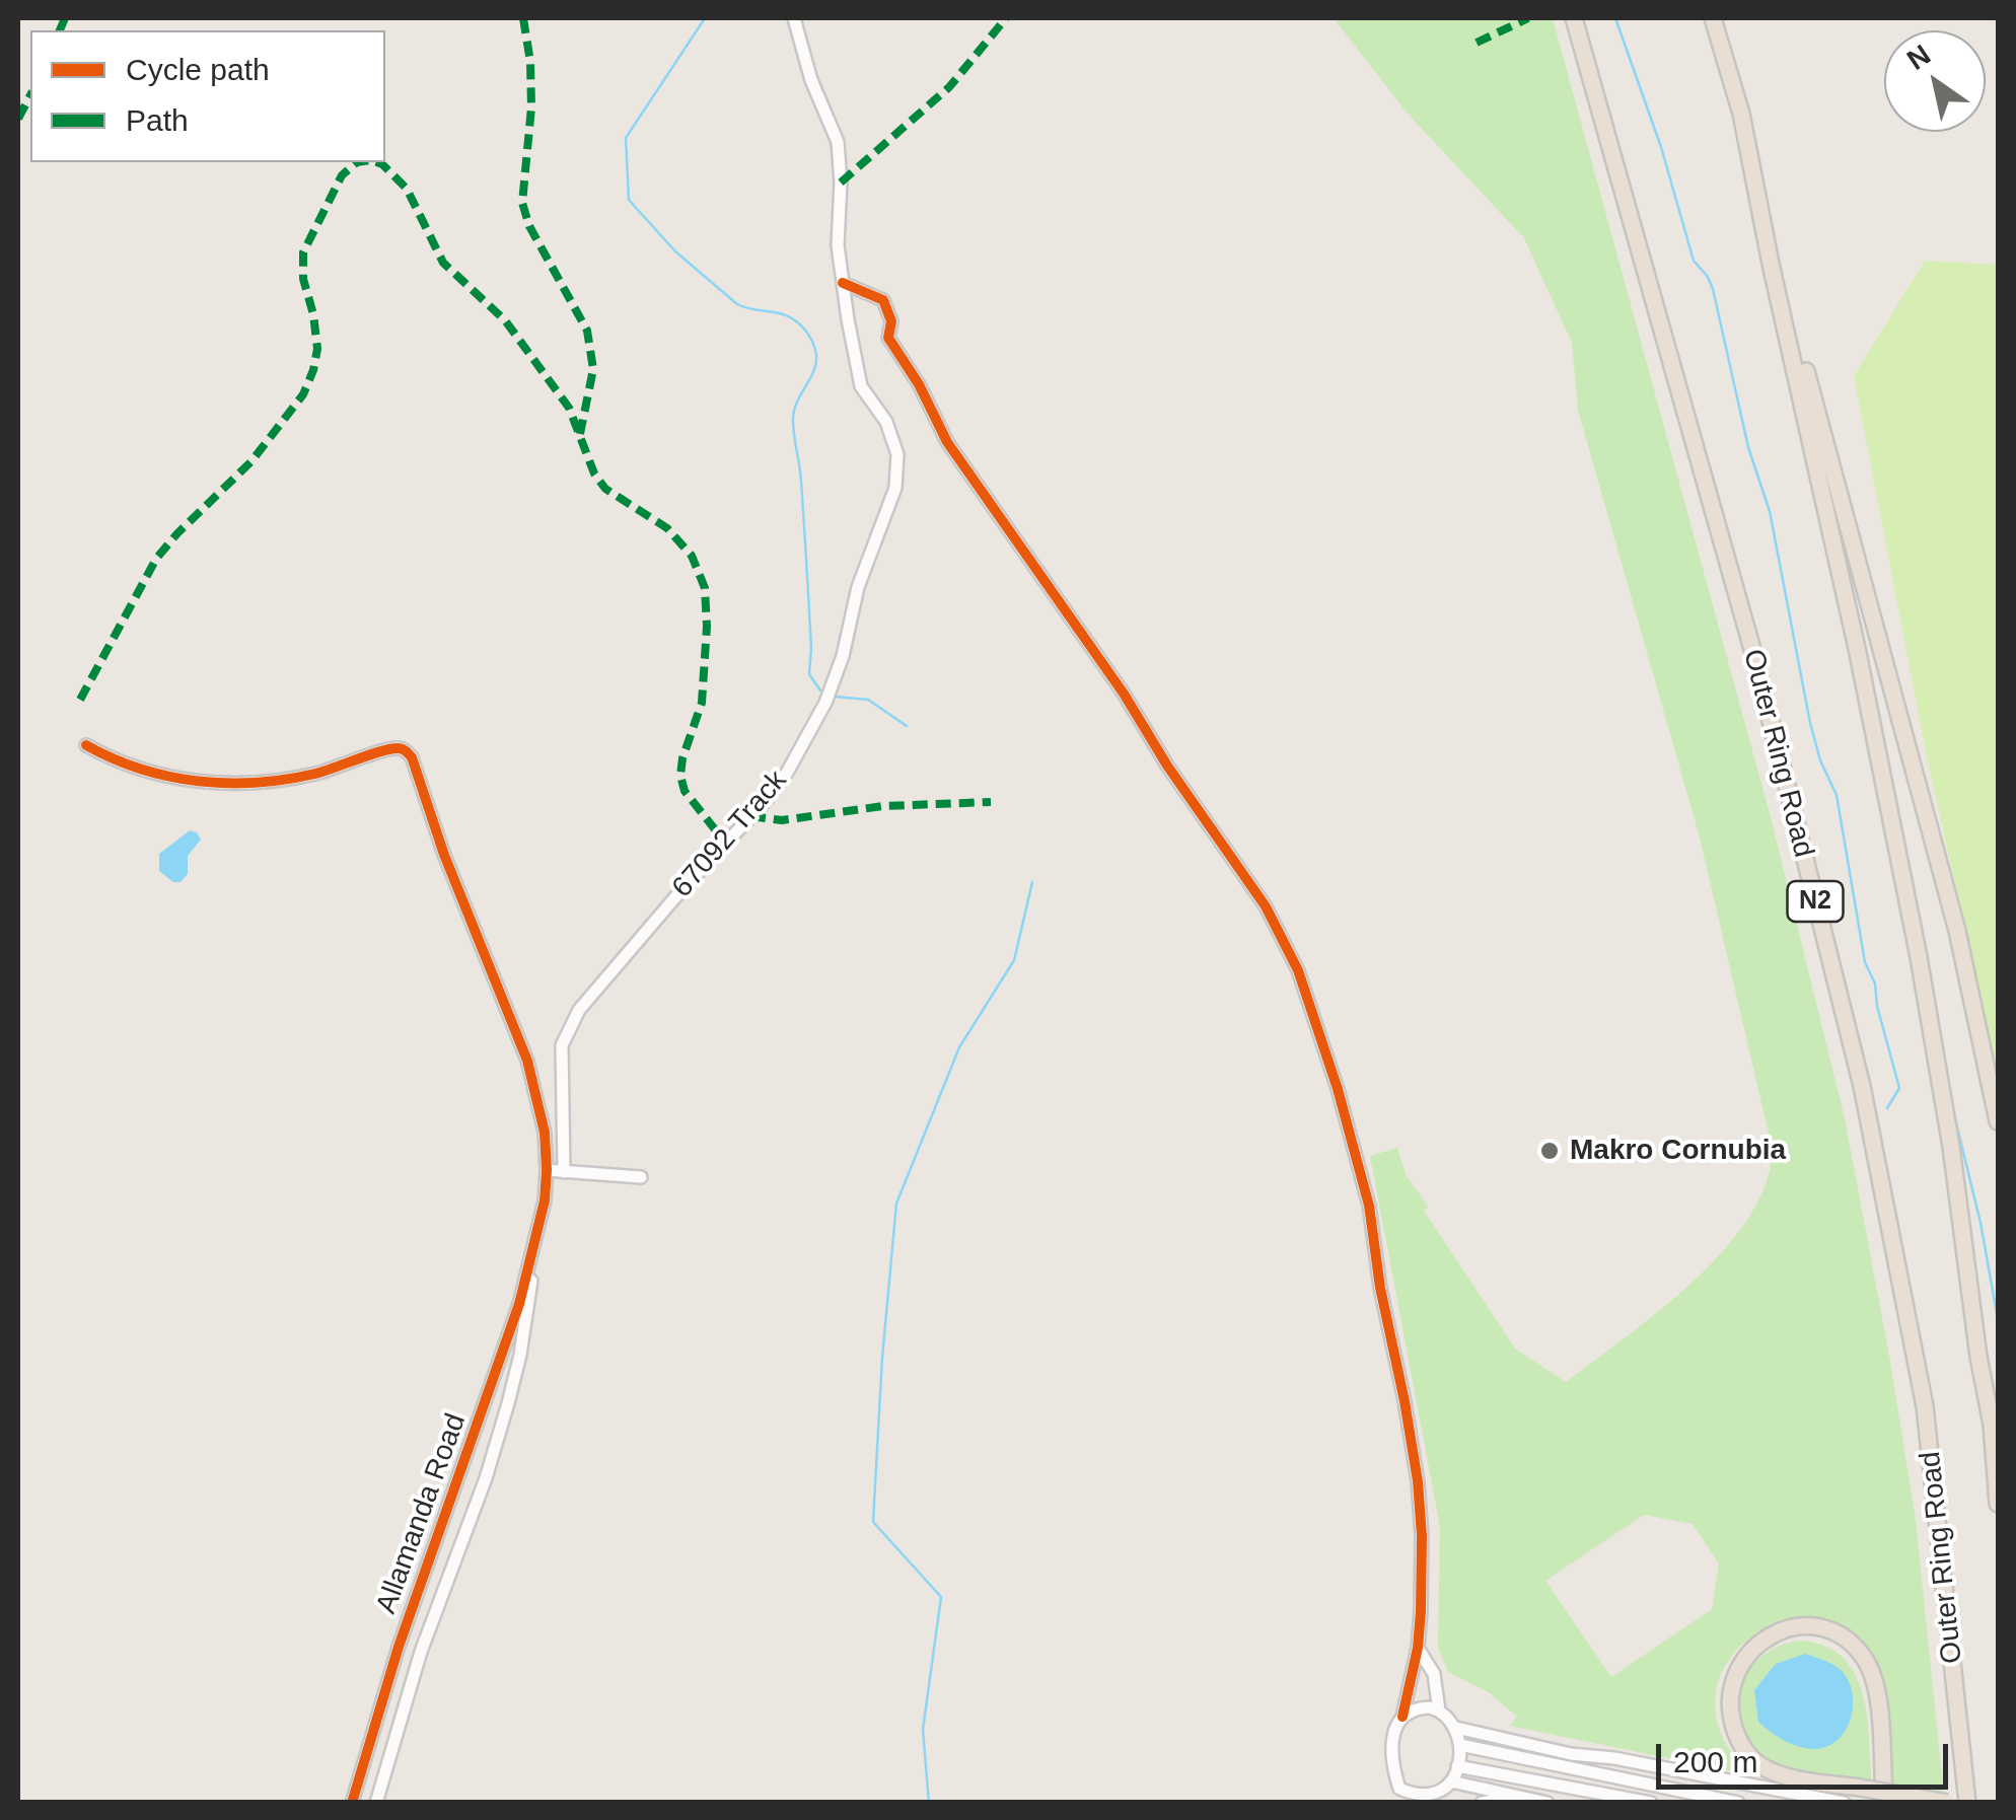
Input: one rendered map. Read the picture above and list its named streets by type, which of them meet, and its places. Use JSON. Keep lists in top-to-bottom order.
{
  "streets": {
    "highway": ["Outer Ring Road", "N2"],
    "street": ["67092 Track", "Allamanda Road"]
  },
  "places": ["Makro Cornubia"],
  "legend": ["Cycle path", "Path"],
  "scale_bar": "200 m",
  "north": "top left"
}
